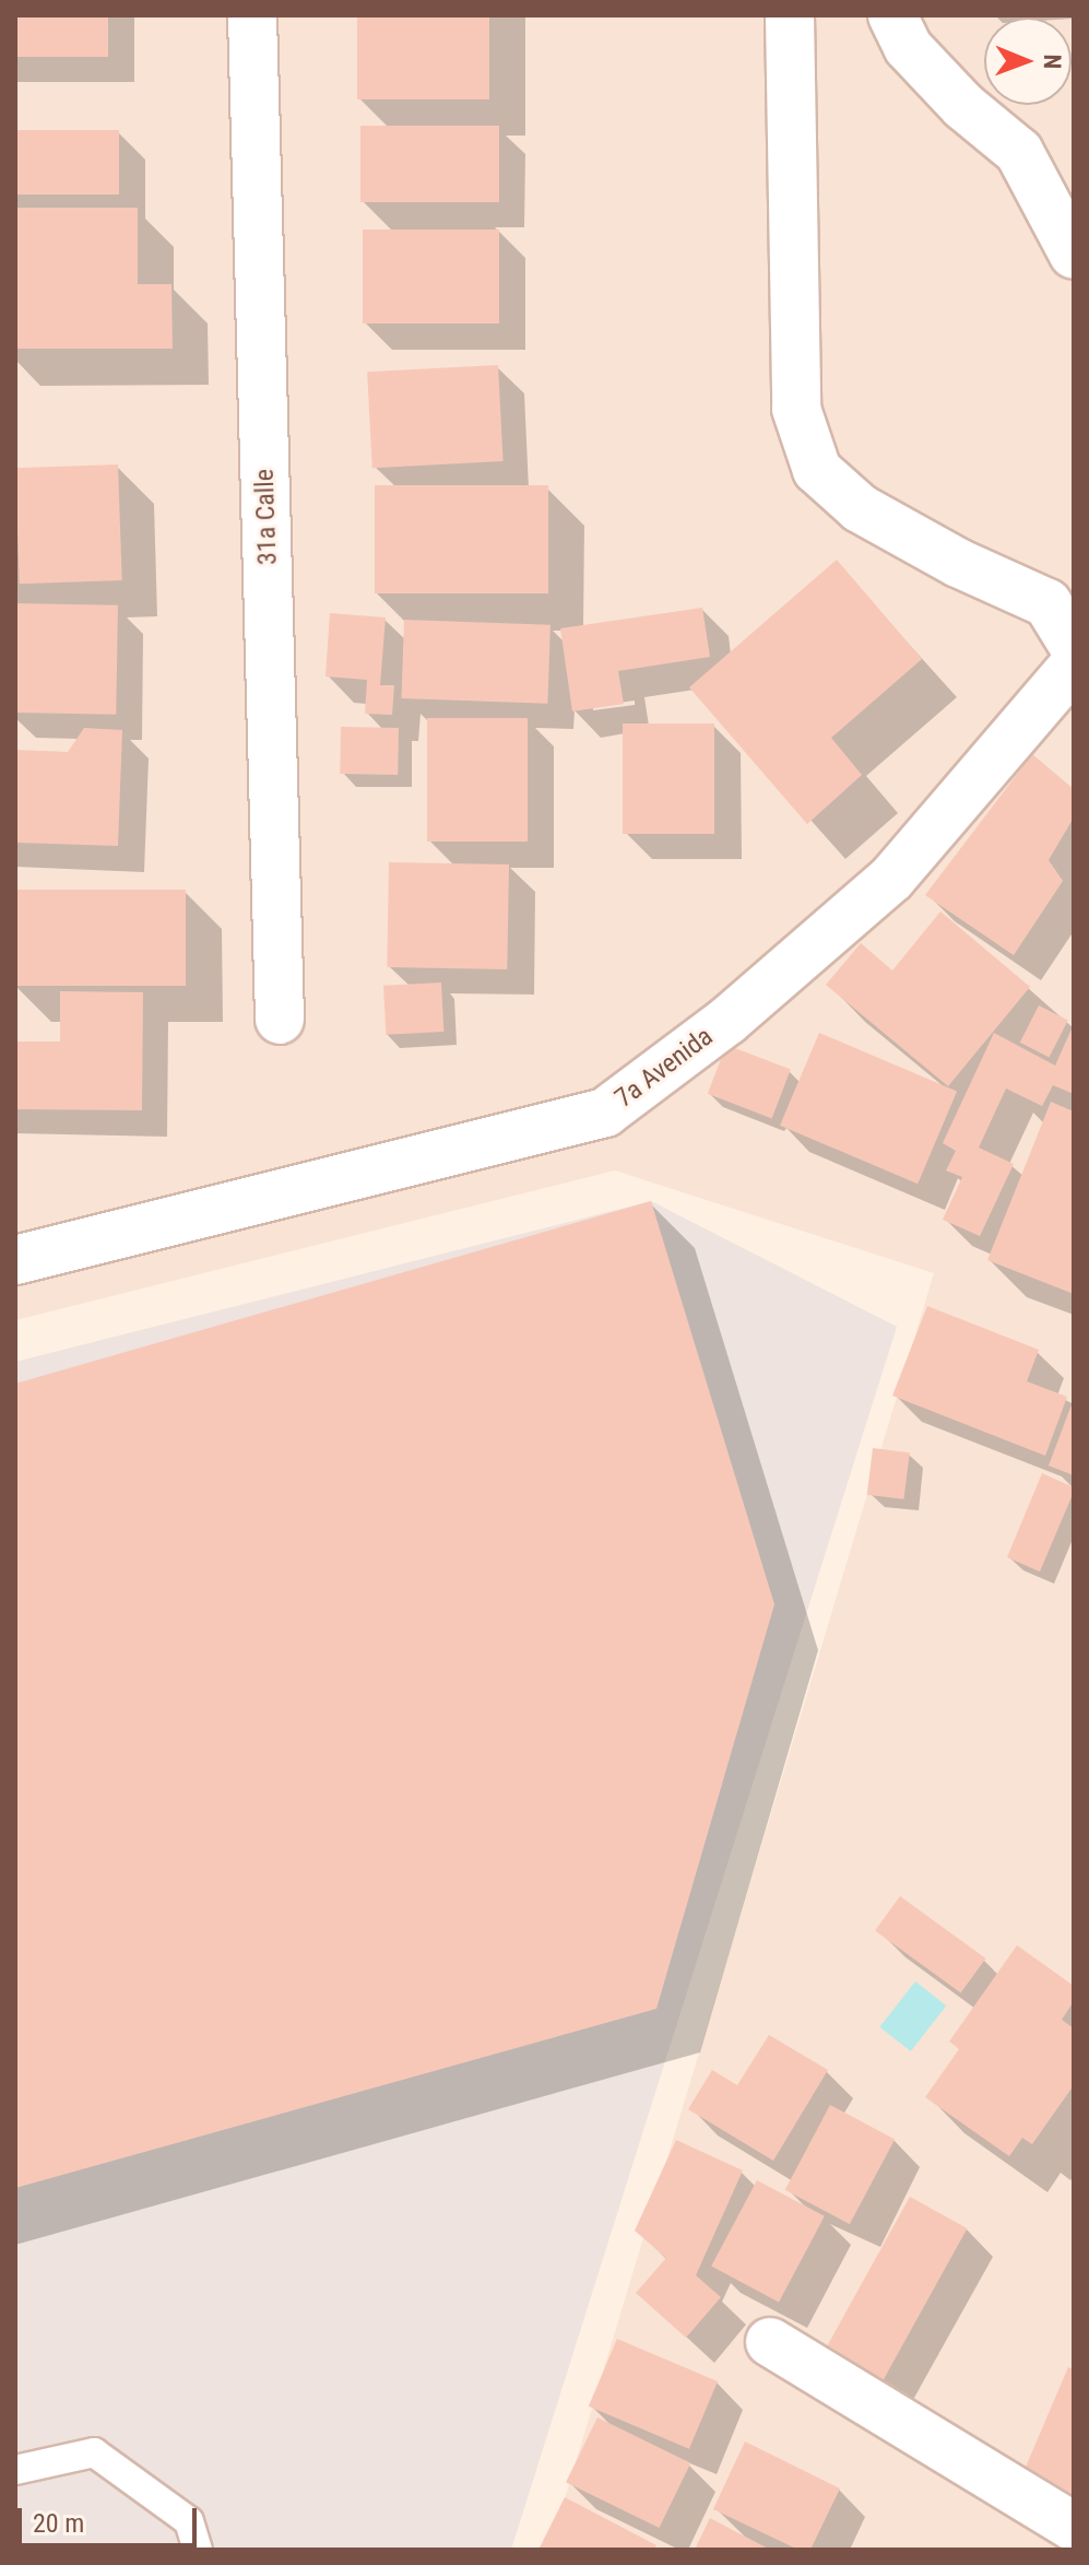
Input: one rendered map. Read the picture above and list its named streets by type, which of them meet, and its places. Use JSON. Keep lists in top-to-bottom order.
{
  "streets": {
    "street": ["31a Calle", "7a Avenida"]
  },
  "scale_bar": "20 m",
  "north": "right"
}
